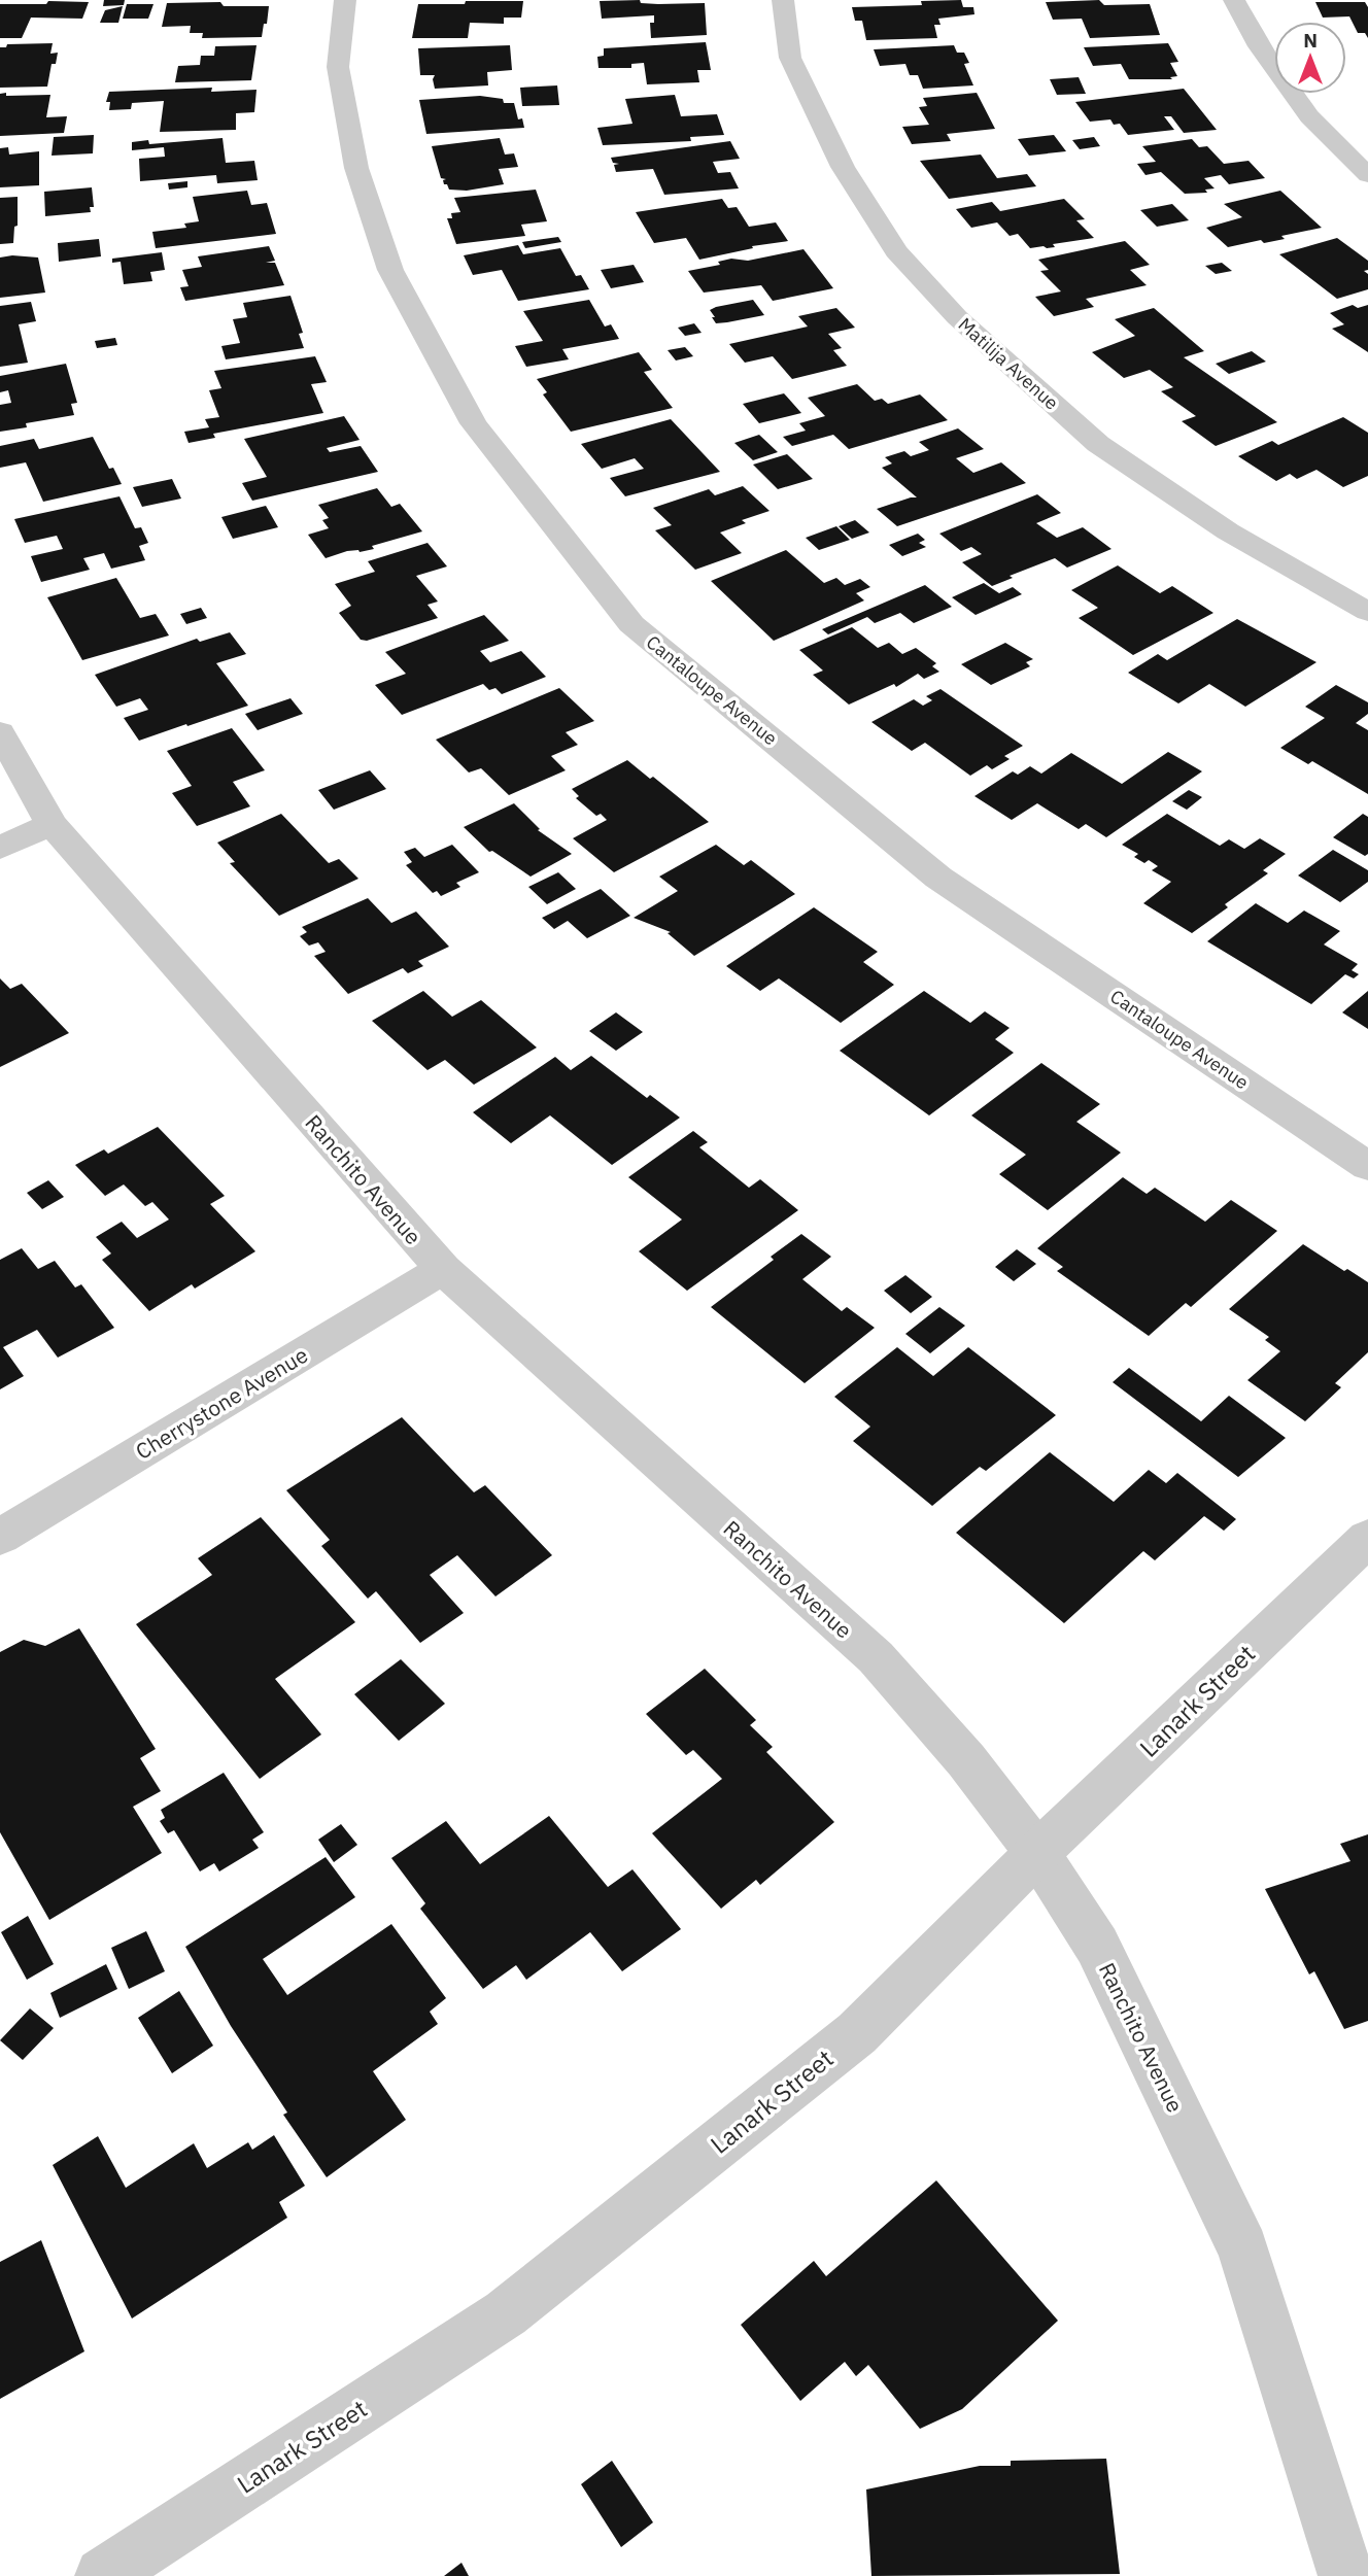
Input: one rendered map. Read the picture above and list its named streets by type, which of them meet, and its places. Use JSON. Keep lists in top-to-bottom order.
{
  "streets": {
    "street": [
      "Matilija Avenue",
      "Cantaloupe Avenue",
      "Ranchito Avenue",
      "Cherrystone Avenue",
      "Lanark Street"
    ]
  },
  "crossings": [
    ["Ranchito Avenue", "Cherrystone Avenue"],
    ["Ranchito Avenue", "Lanark Street"]
  ],
  "north": "top"
}
